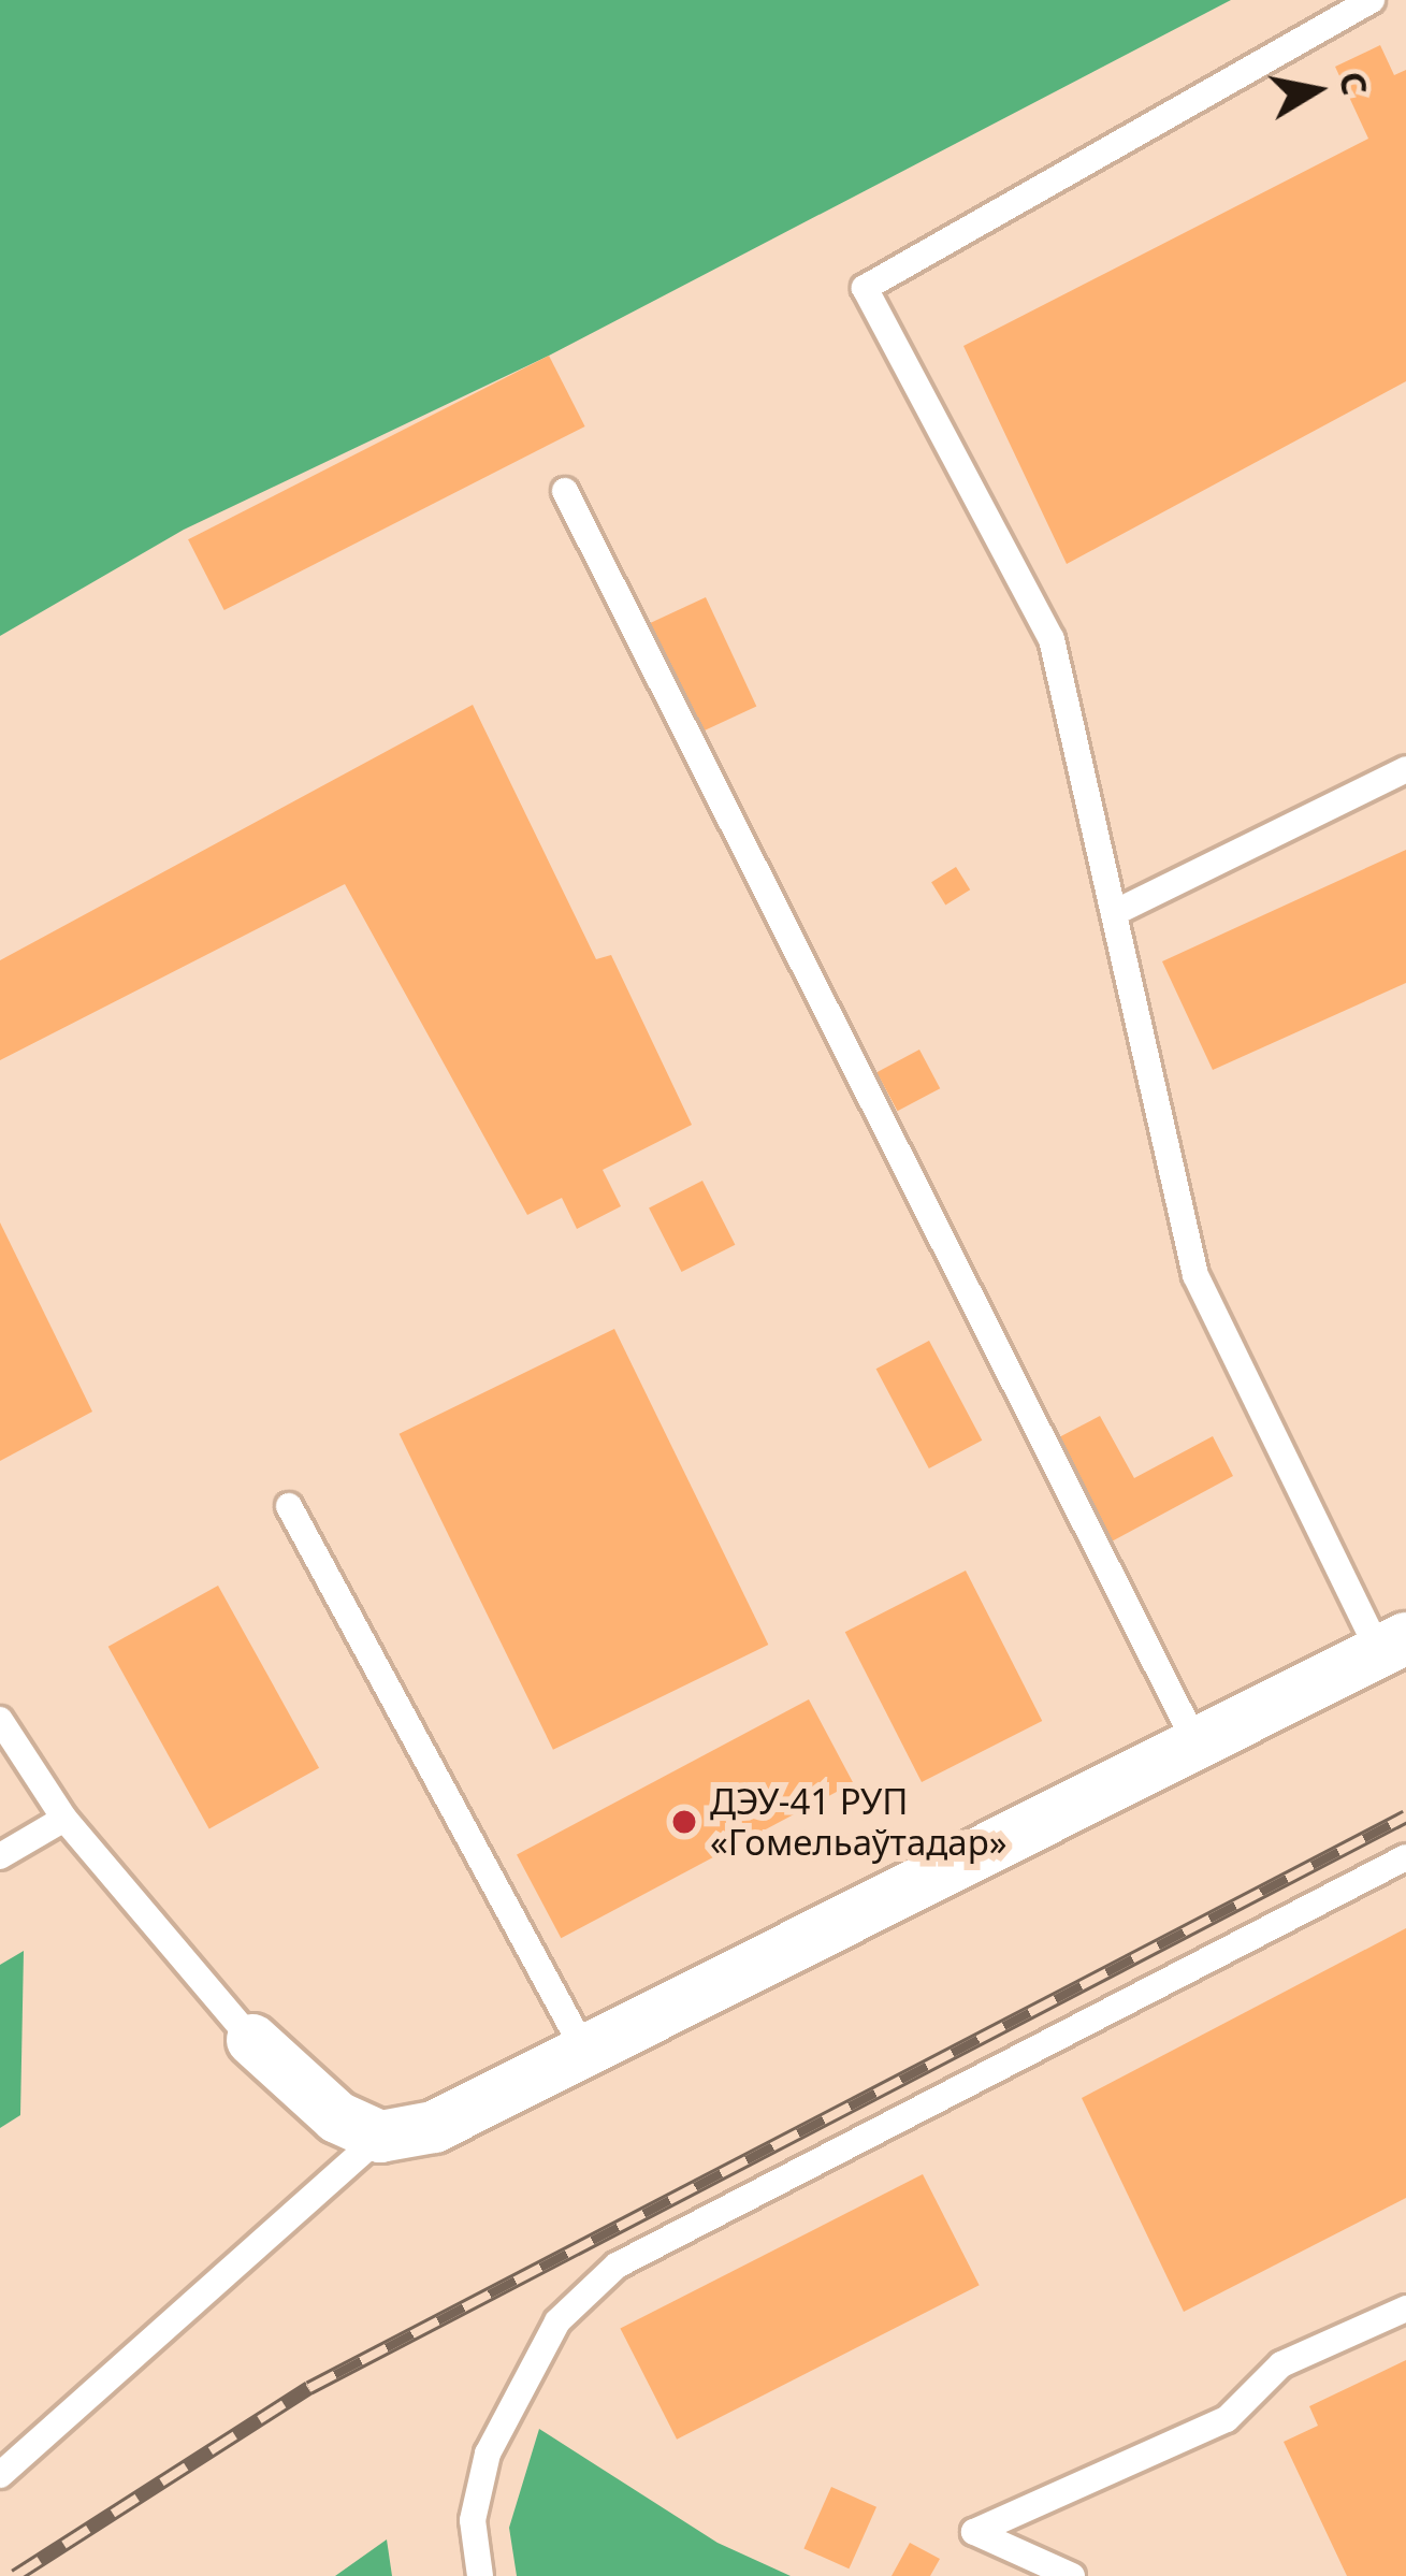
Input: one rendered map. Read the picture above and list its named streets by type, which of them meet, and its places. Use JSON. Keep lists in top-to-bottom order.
{
  "places": ["ДЭУ-41 РУП «Гомельаўтадар»"],
  "north": "right"
}
